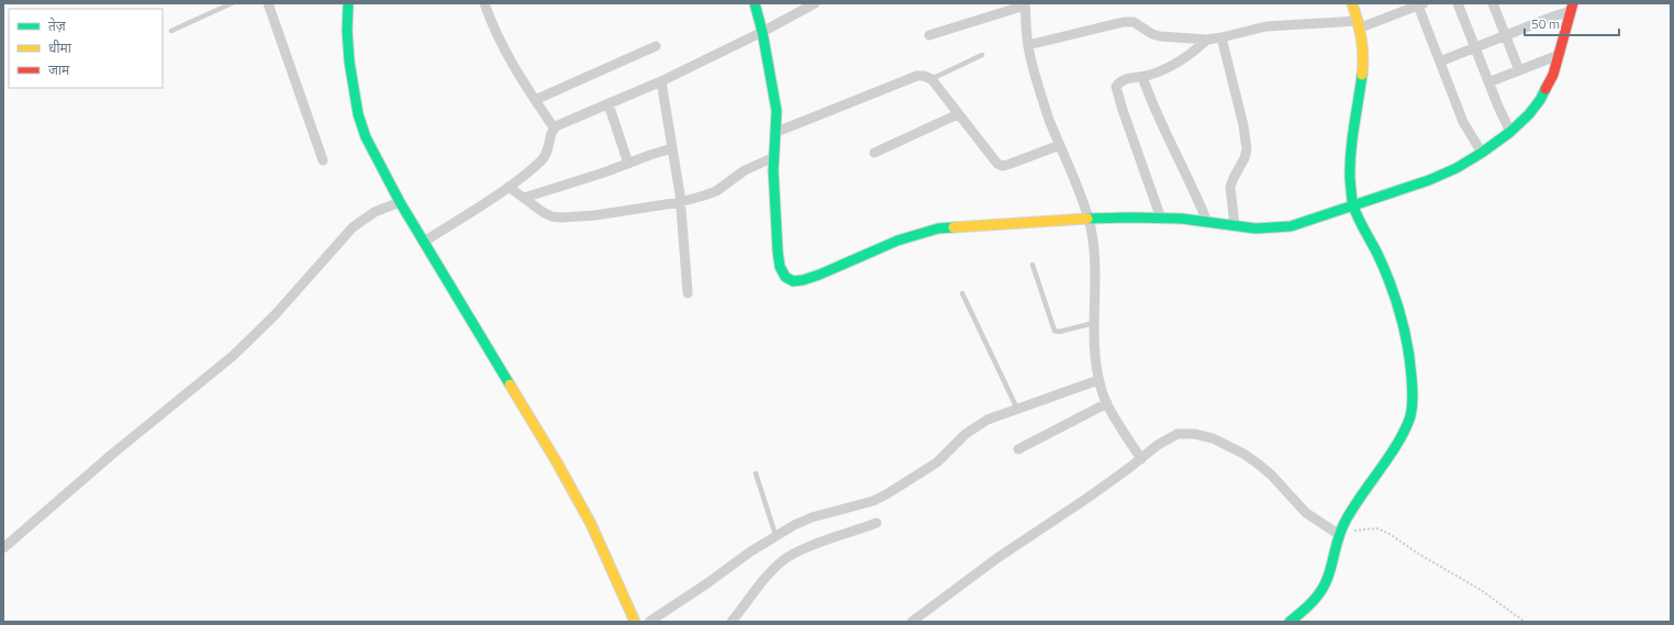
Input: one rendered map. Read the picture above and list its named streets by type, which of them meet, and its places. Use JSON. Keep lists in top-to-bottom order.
{
  "legend": ["तेज़", "धीमा", "जाम"],
  "scale_bar": "50 m"
}
